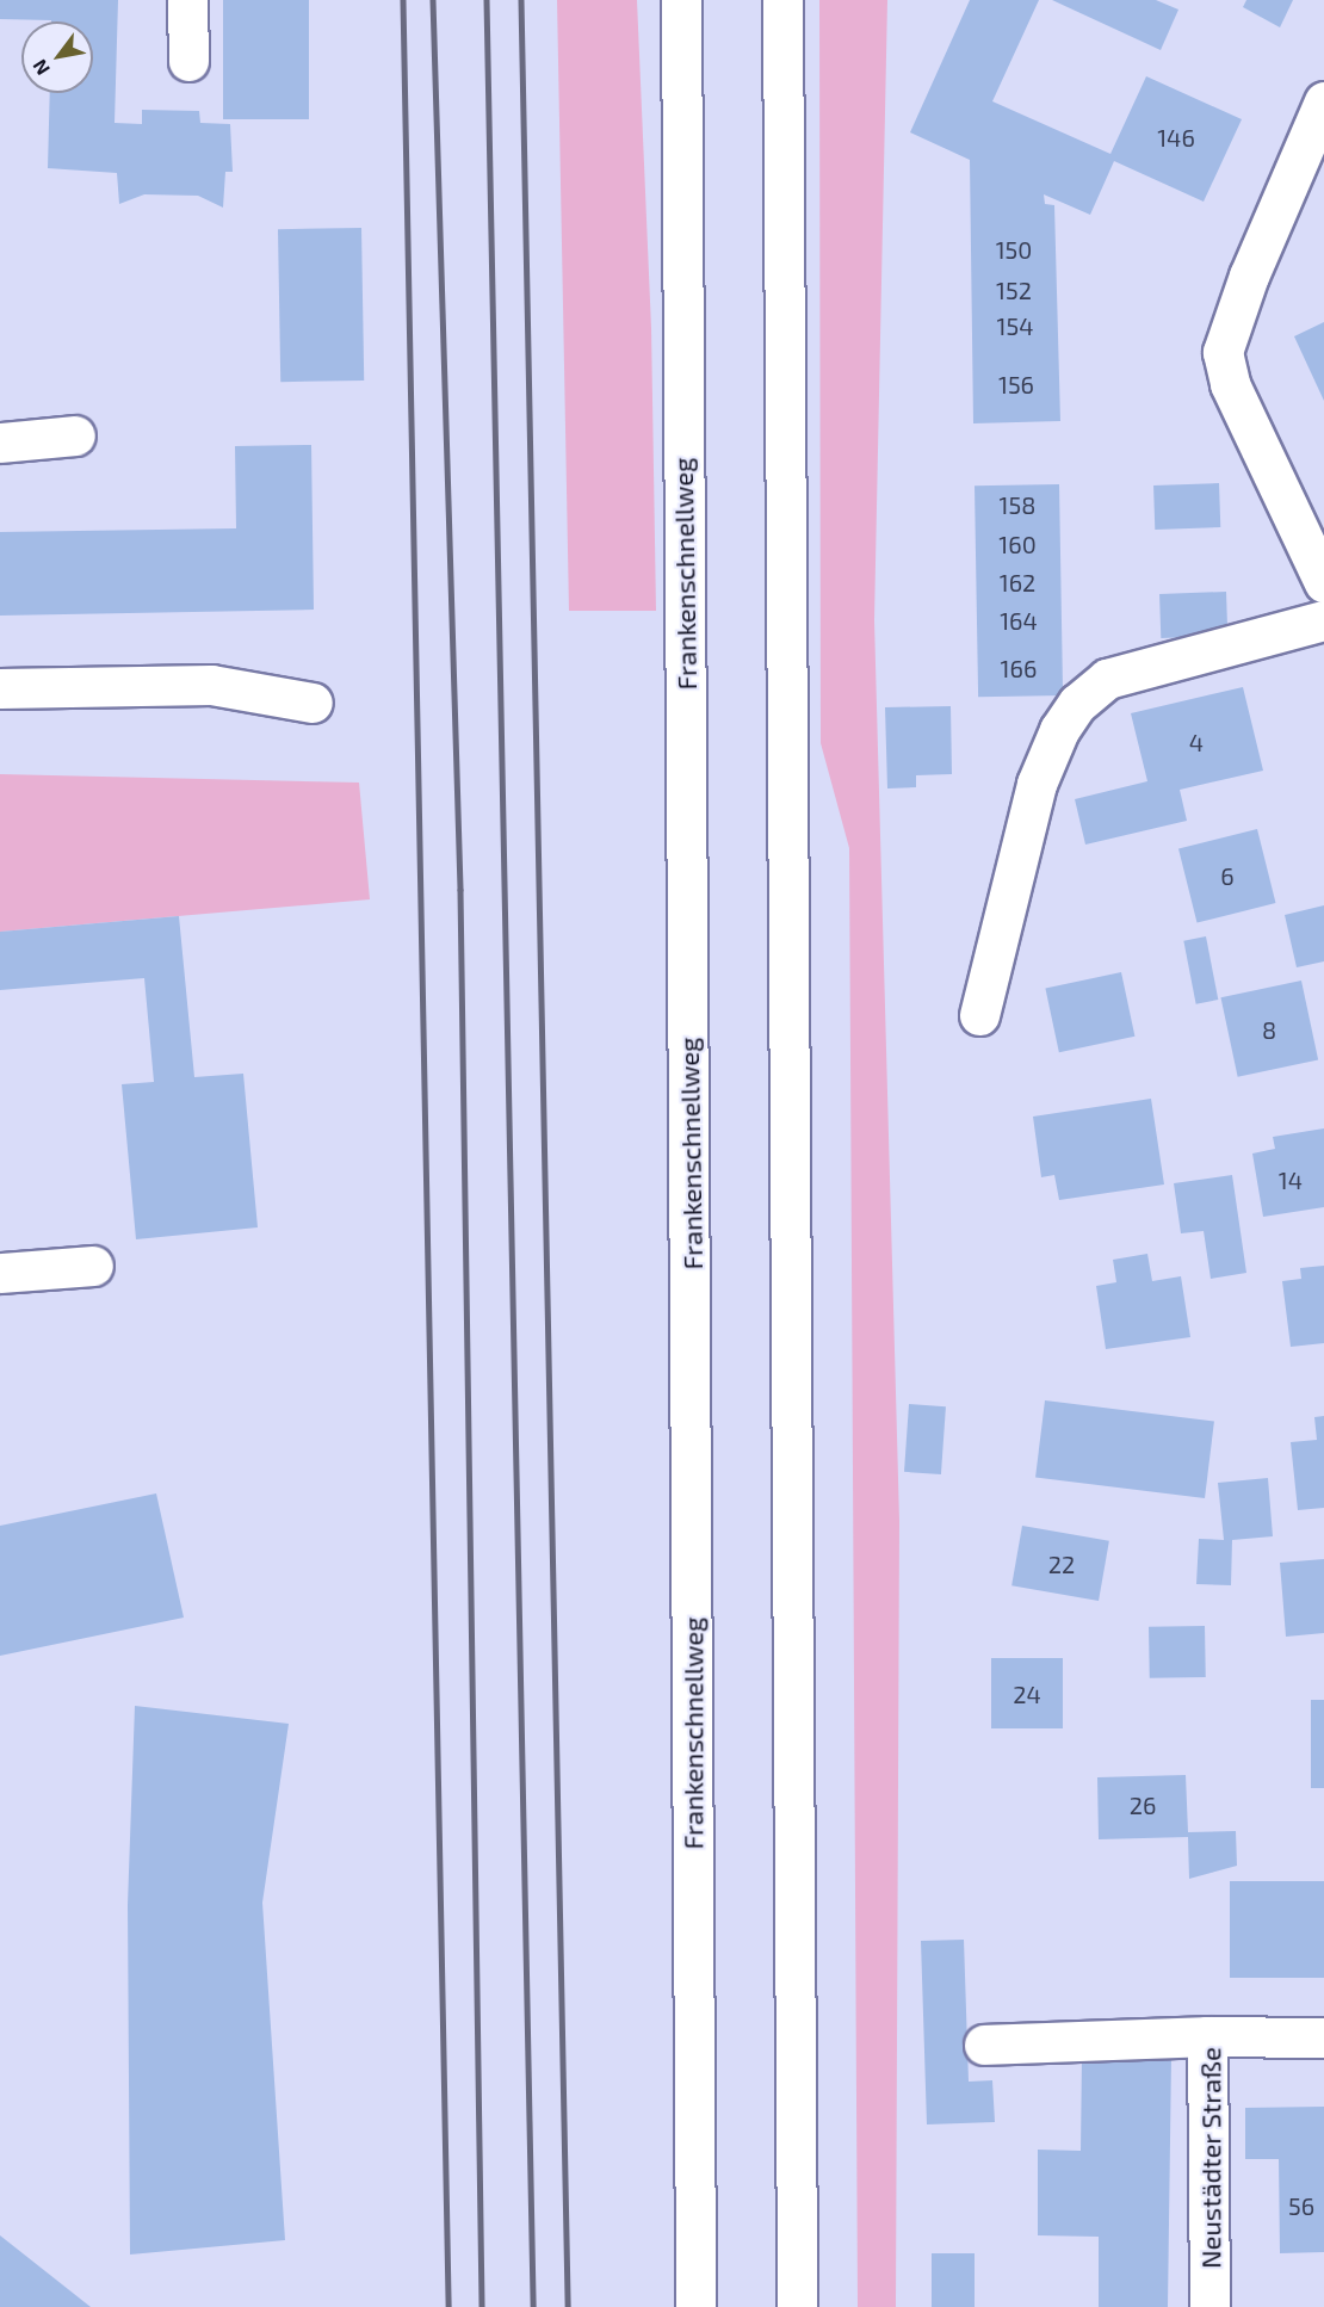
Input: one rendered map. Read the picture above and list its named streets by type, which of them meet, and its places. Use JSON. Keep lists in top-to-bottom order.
{
  "streets": {
    "main road": ["Frankenschnellweg", "Neustädter Straße"]
  },
  "house_numbers": [
    "146",
    "150",
    "152",
    "154",
    "156",
    "158",
    "160",
    "162",
    "164",
    "166",
    "4",
    "6",
    "8",
    "14",
    "22",
    "24",
    "26",
    "56"
  ],
  "north": "bottom left"
}
